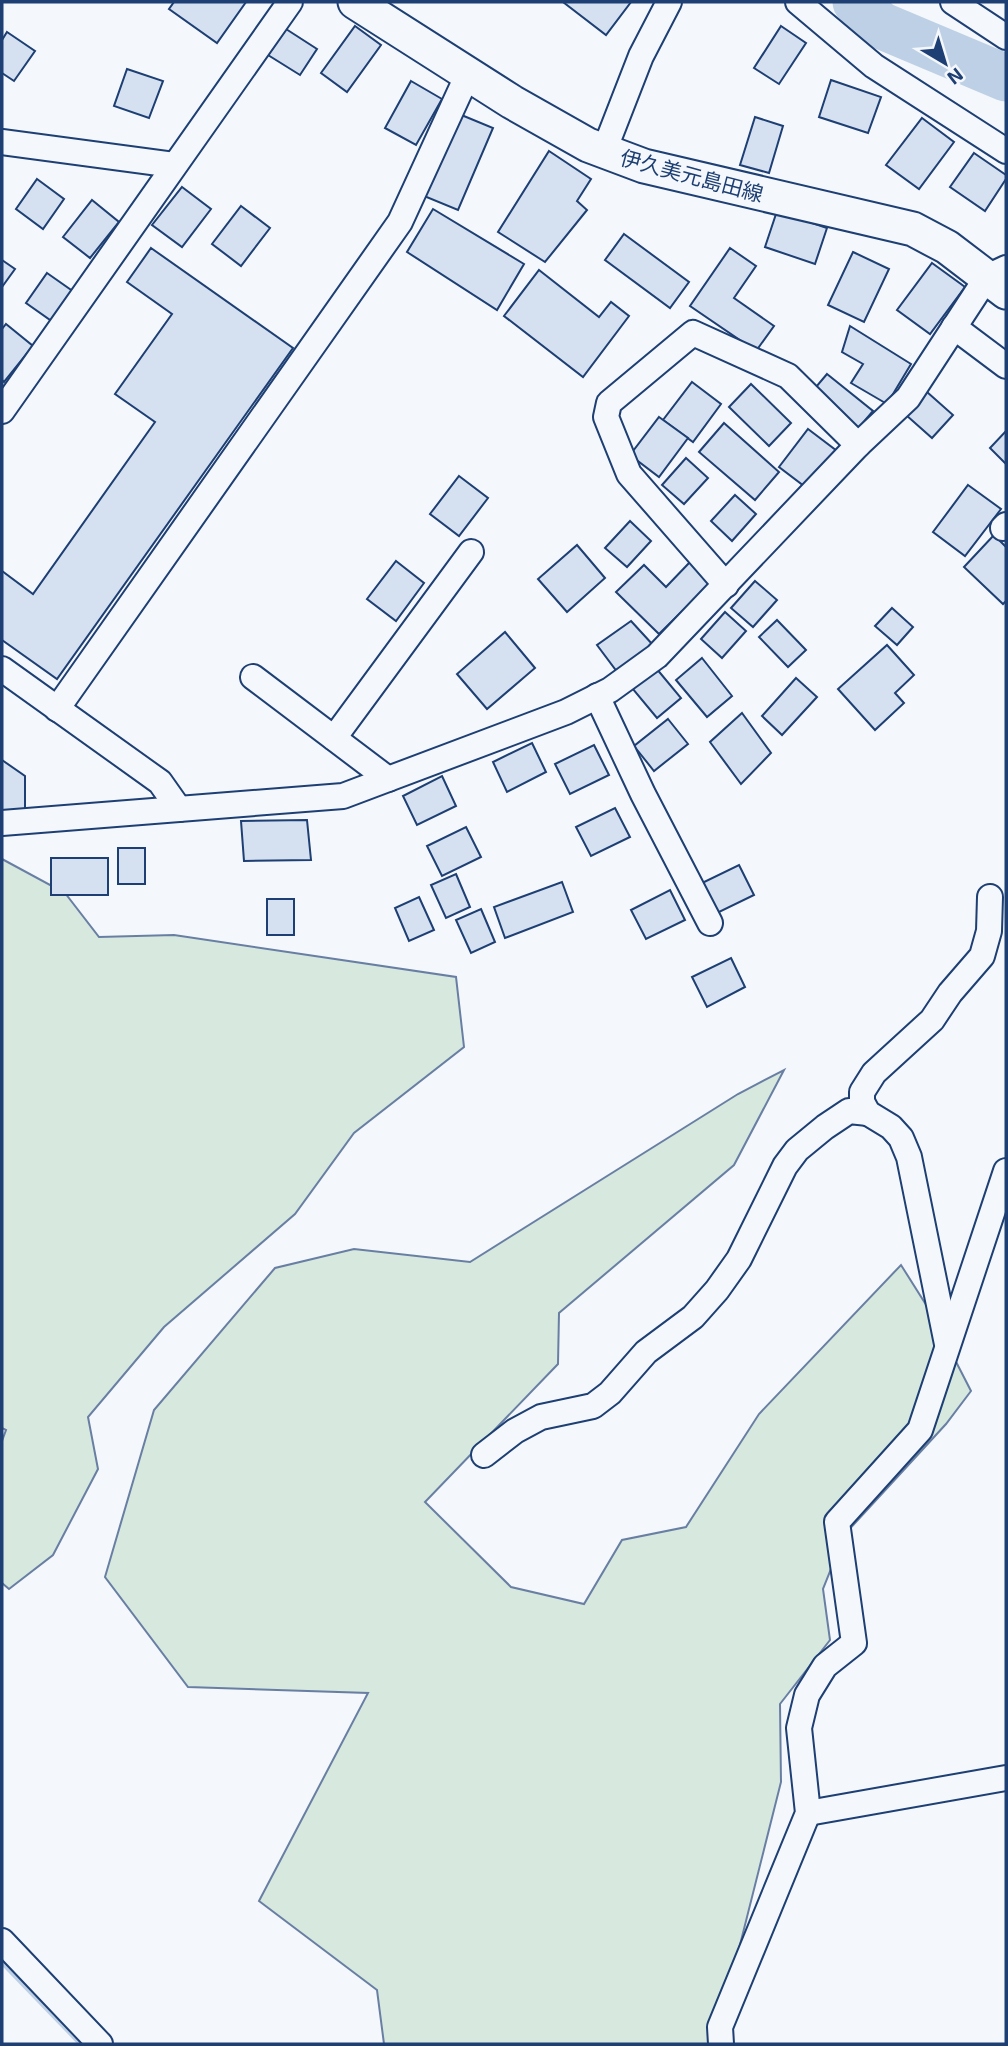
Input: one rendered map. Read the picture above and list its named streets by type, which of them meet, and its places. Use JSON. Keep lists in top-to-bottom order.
{
  "streets": {
    "main road": ["伊久美元島田線"]
  },
  "north": "bottom right"
}
